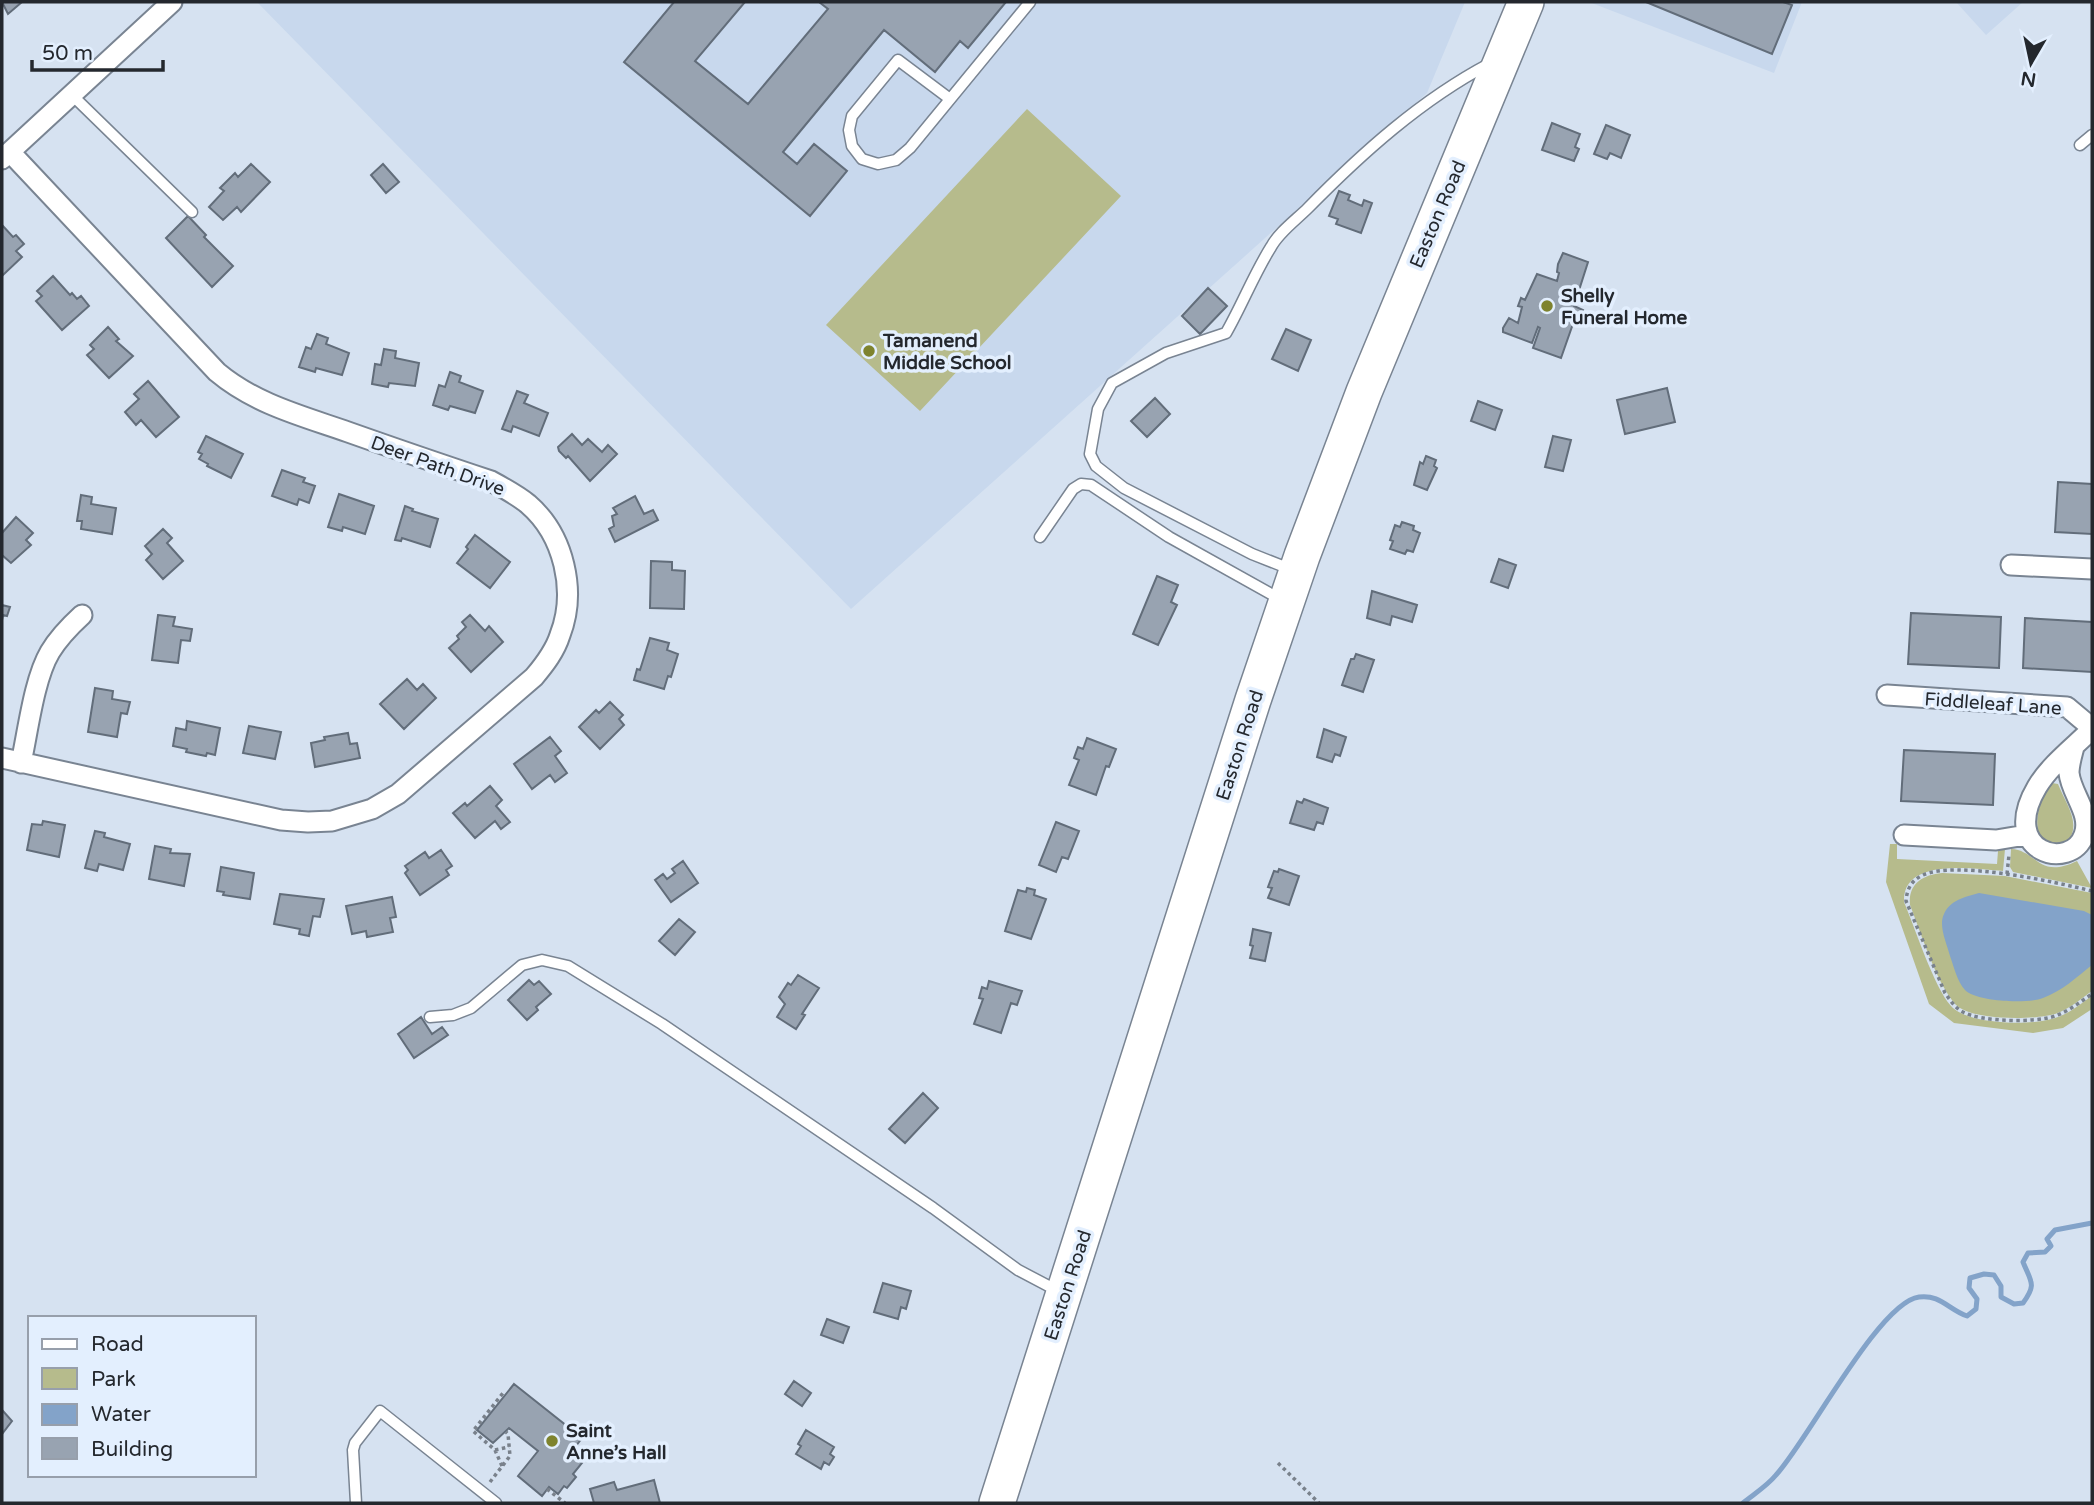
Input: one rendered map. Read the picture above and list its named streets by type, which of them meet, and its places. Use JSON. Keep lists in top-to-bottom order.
{
  "streets": {
    "highway": ["Easton Road"],
    "street": ["Deer Path Drive", "Fiddleleaf Lane"]
  },
  "places": ["Shelly Funeral Home", "Tamanend Middle School", "Saint Anne’s Hall"],
  "legend": [
    "Road",
    "Park",
    "Water",
    "Building"
  ],
  "scale_bar": "50 m",
  "north": "bottom"
}
